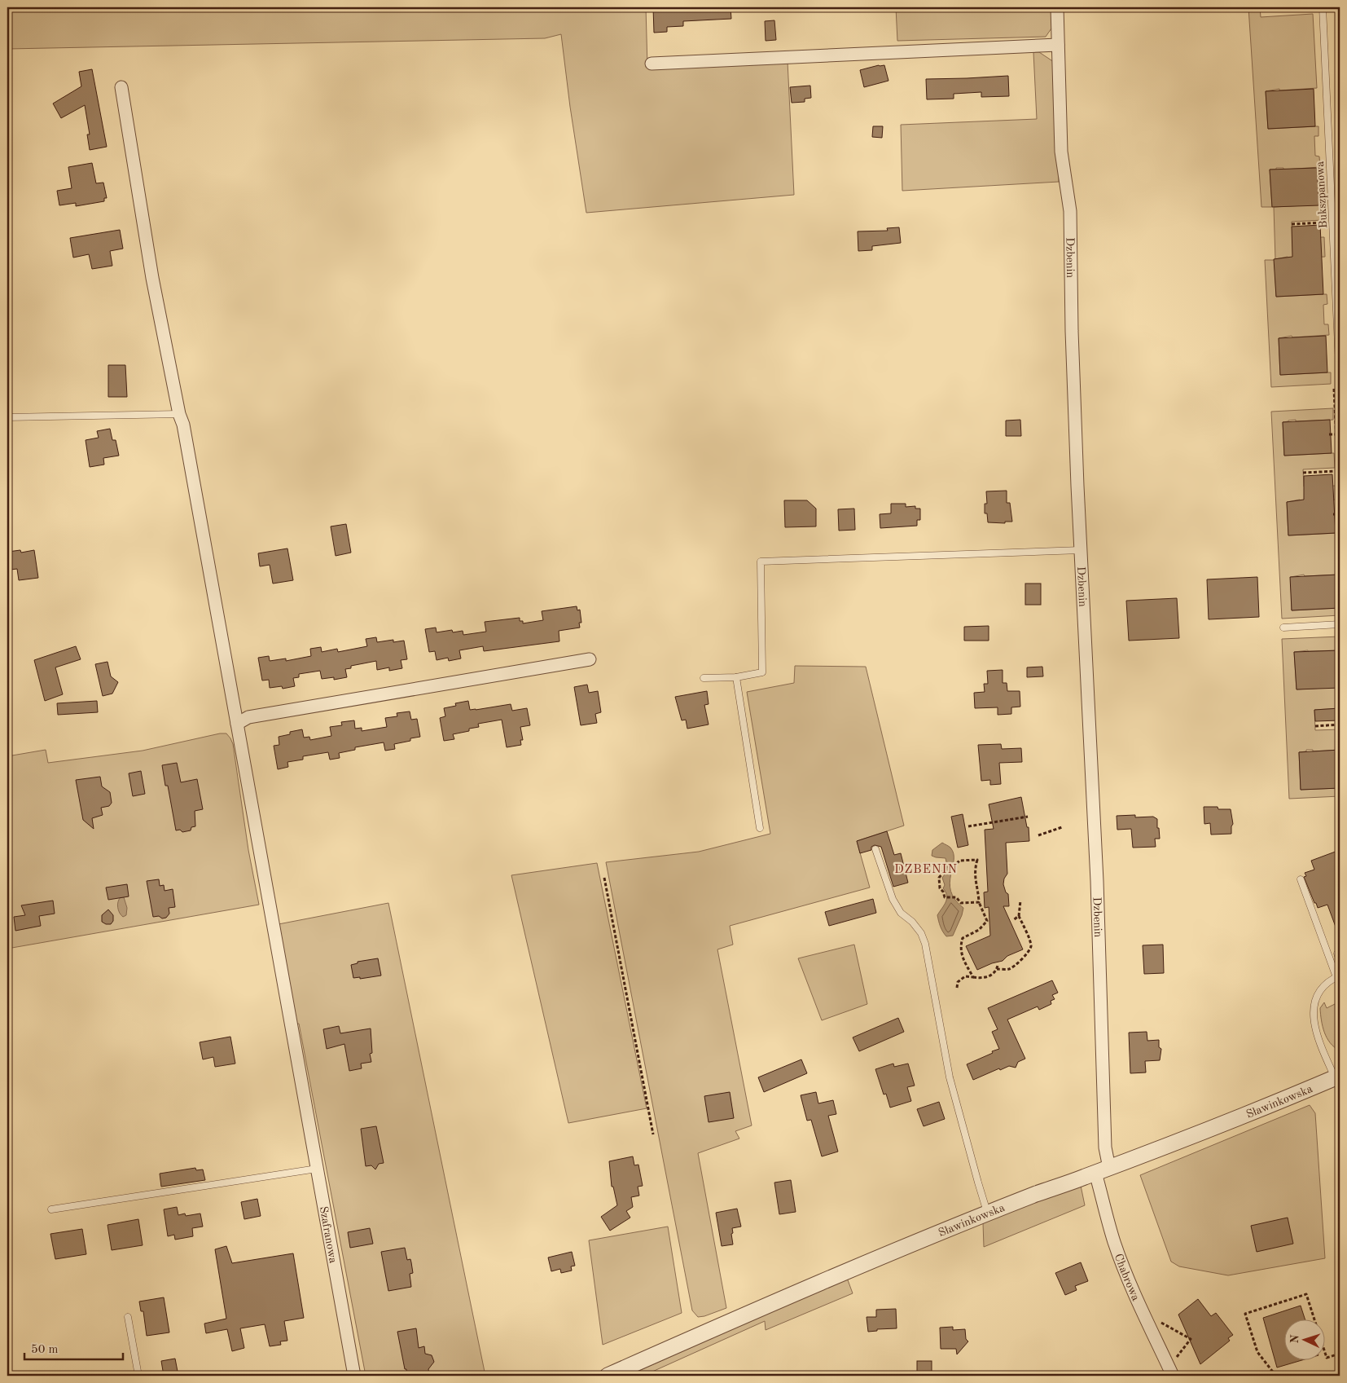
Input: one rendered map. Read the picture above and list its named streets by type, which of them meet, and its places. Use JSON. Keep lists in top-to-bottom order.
{
  "streets": {
    "street": [
      "Dzbenin",
      "Sławinkowska",
      "Szafranowa",
      "Chabrowa"
    ],
    "lane": ["Bukszpanowa"]
  },
  "crossings": [
    ["Dzbenin", "Sławinkowska"],
    ["Dzbenin", "Chabrowa"],
    ["Sławinkowska", "Chabrowa"]
  ],
  "districts": ["DZBENIN"],
  "scale_bar": "50 m",
  "north": "left"
}
